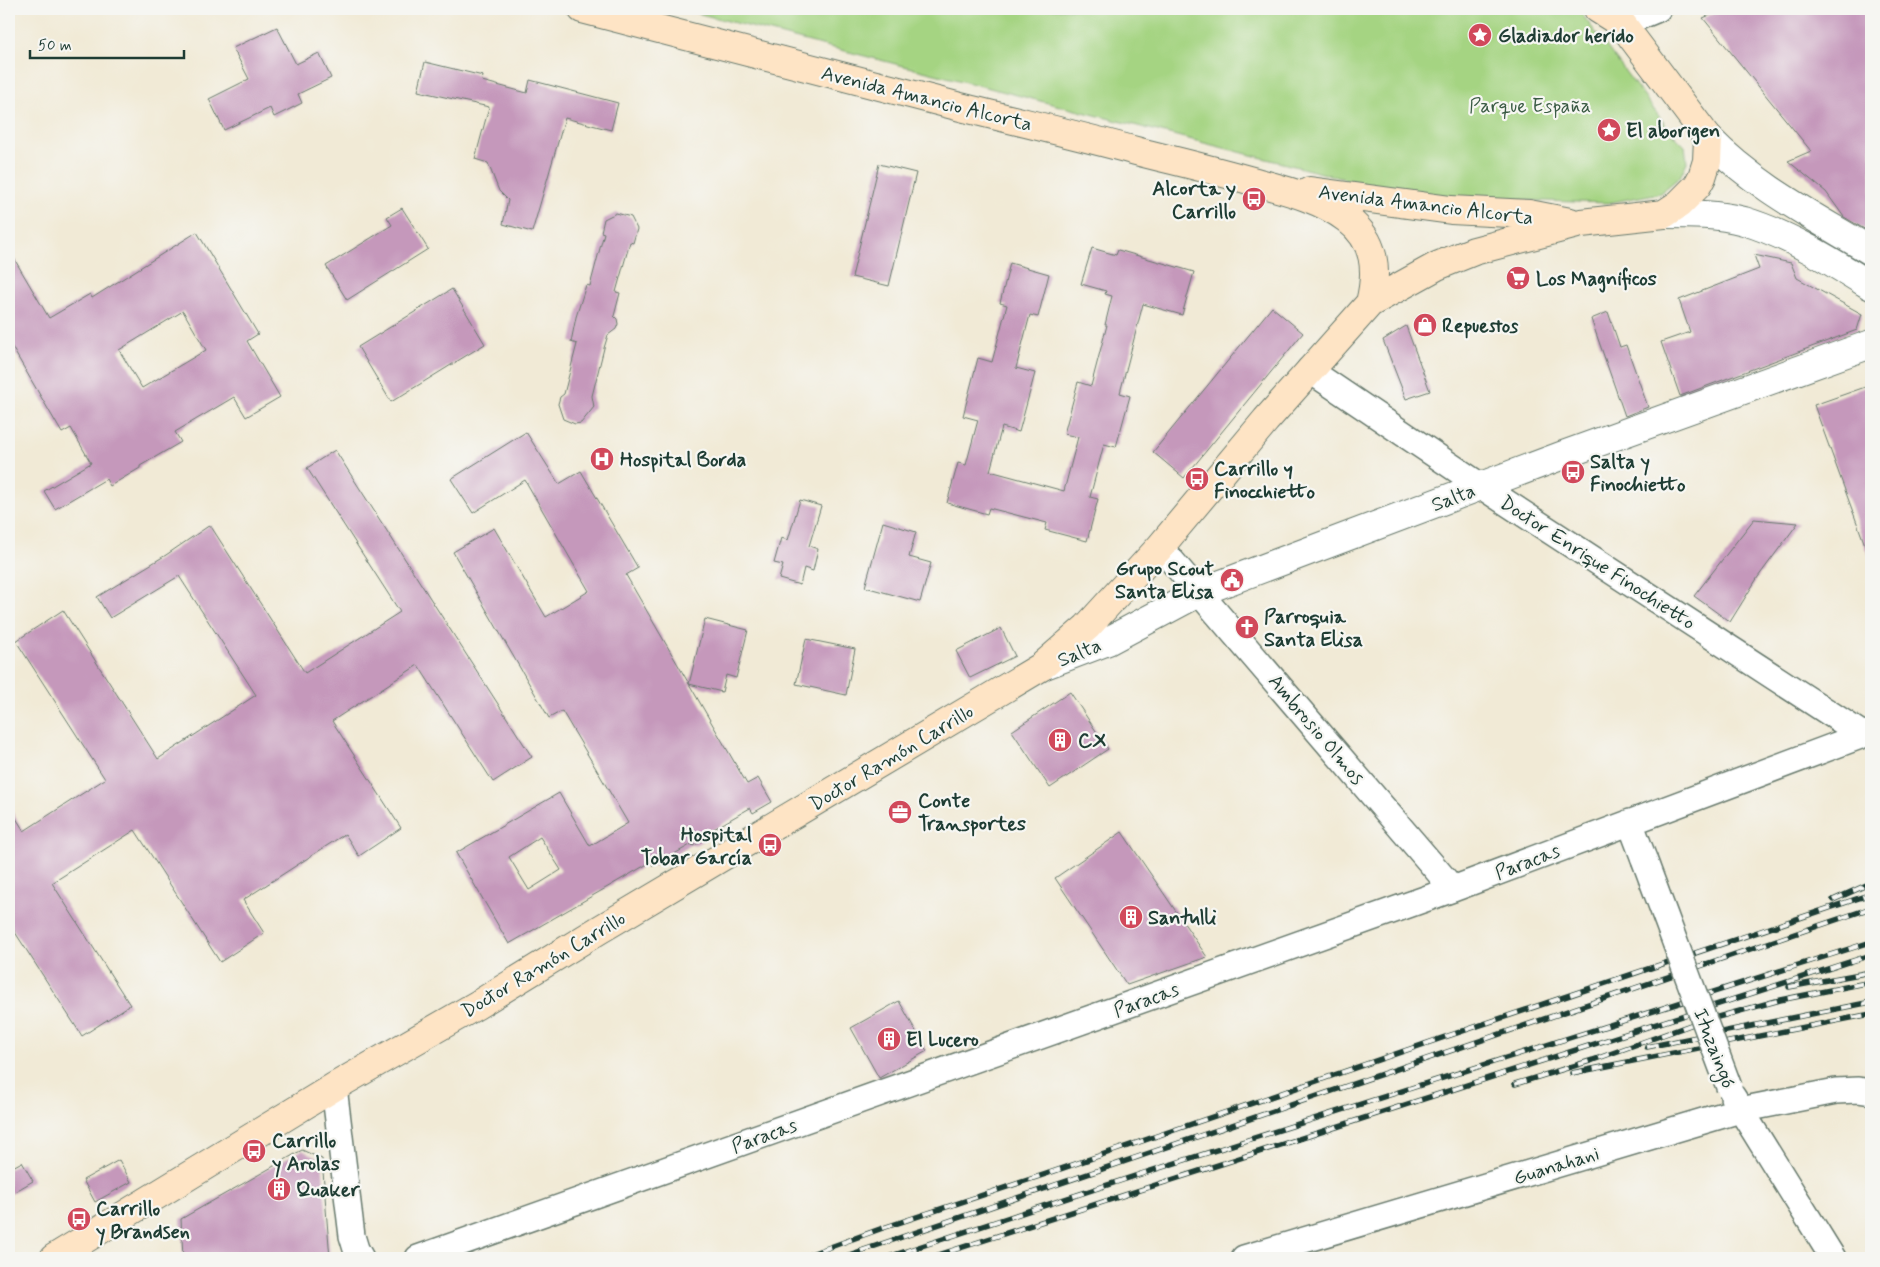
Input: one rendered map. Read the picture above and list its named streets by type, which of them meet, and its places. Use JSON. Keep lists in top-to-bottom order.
{
  "streets": {
    "main road": ["Avenida Amancio Alcorta", "Doctor Ramón Carrillo"],
    "street": [
      "Salta",
      "Doctor Enrique Finochietto",
      "Ambrosio Olmos",
      "Paracas",
      "Ituzaingó",
      "Guanahani"
    ]
  },
  "crossings": [
    ["Avenida Amancio Alcorta", "Doctor Ramón Carrillo"],
    ["Salta", "Doctor Enrique Finochietto"],
    ["Salta", "Ambrosio Olmos"],
    ["Salta", "Doctor Ramón Carrillo"],
    ["Doctor Enrique Finochietto", "Doctor Ramón Carrillo"],
    ["Doctor Enrique Finochietto", "Paracas"],
    ["Ambrosio Olmos", "Doctor Ramón Carrillo"],
    ["Ambrosio Olmos", "Paracas"],
    ["Paracas", "Ituzaingó"],
    ["Ituzaingó", "Guanahani"]
  ],
  "parks": ["Parque España"],
  "places": {
    "place": ["Gladiador herido", "El aborigen"],
    "bus stop": [
      "Alcorta y Carrillo",
      "Salta y Finochietto",
      "Carrillo y Finocchietto",
      "Hospital Tobar García",
      "Carrillo y Arolas",
      "Carrillo y Brandsen"
    ],
    "supermarket": ["Los Magnificos"],
    "shop": ["Repuestos"],
    "hospital": ["Hospital Borda"],
    "public building": ["Grupo Scout Santa Elisa"],
    "church": ["Parroquia Santa Elisa"],
    "building": [
      "CX",
      "Santulli",
      "El Lucero",
      "Quaker"
    ],
    "office": ["Conte Transportes"]
  },
  "scale_bar": "50 m"
}
